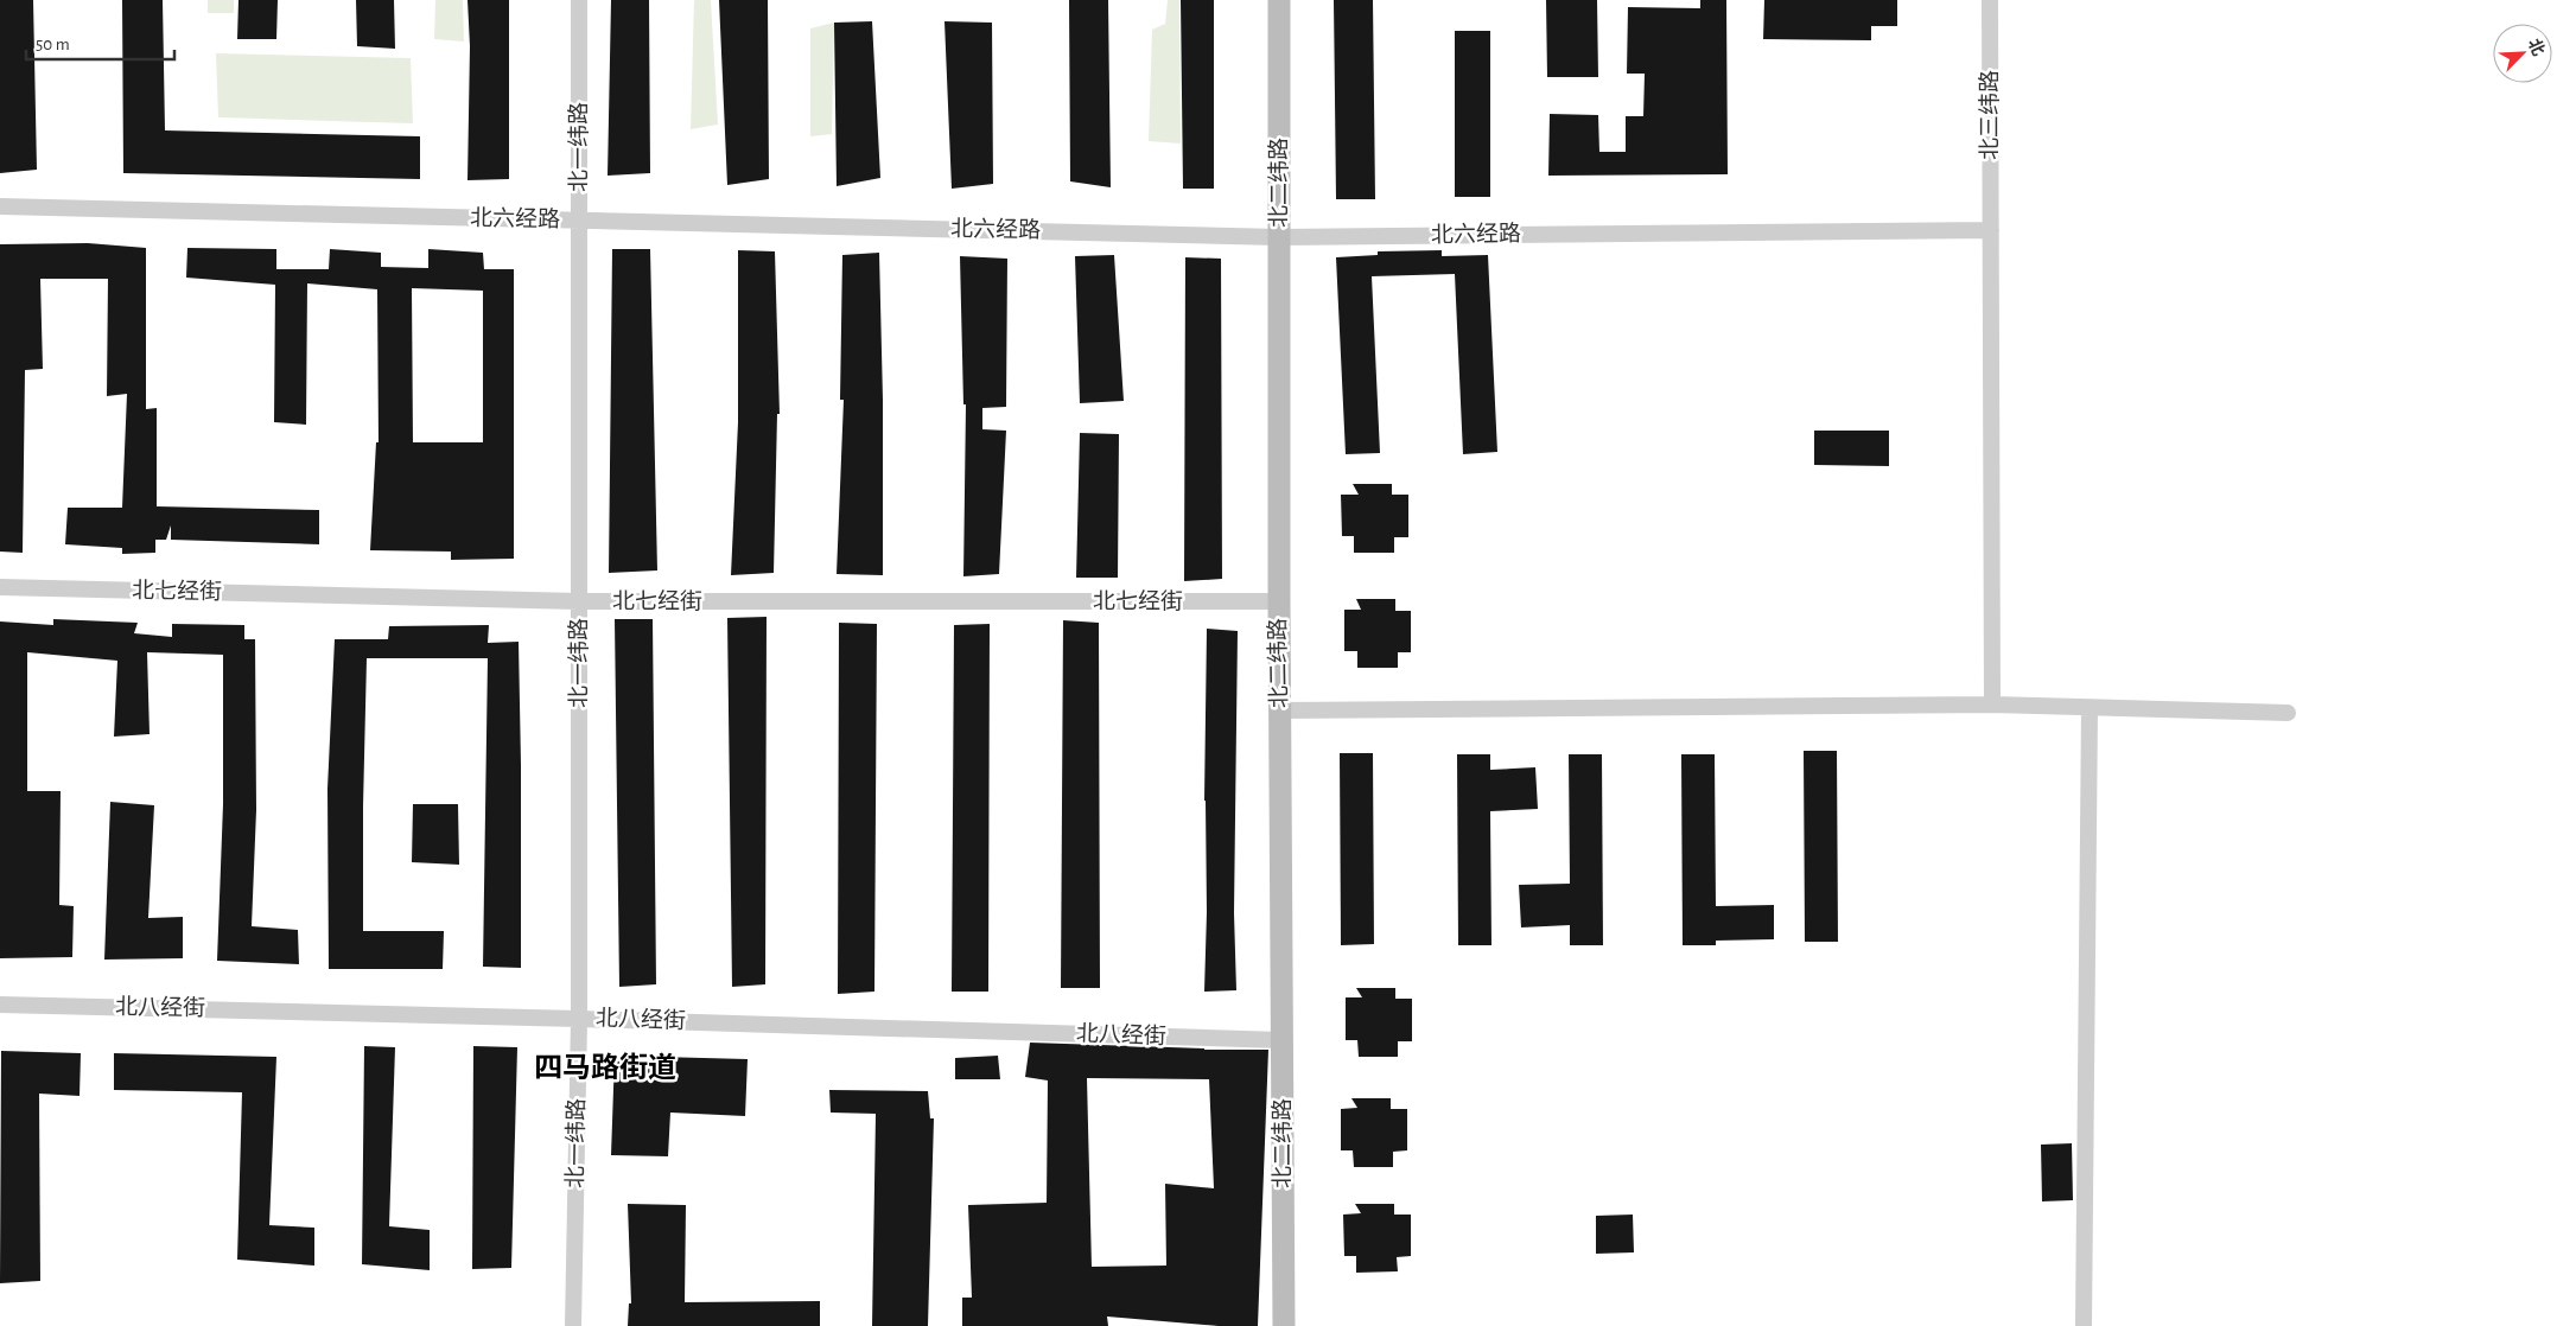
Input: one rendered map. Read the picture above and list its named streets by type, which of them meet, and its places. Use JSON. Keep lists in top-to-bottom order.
{
  "streets": {
    "street": [
      "北三纬路",
      "北一纬路",
      "北二纬路",
      "北六经路",
      "北七经街",
      "北八经街"
    ]
  },
  "crossings": [
    ["北三纬路", "北六经路"],
    ["北一纬路", "北六经路"],
    ["北一纬路", "北七经街"],
    ["北一纬路", "北八经街"],
    ["北二纬路", "北六经路"],
    ["北二纬路", "北七经街"],
    ["北二纬路", "北八经街"]
  ],
  "districts": ["四马路街道"],
  "scale_bar": "50 m",
  "north": "top right"
}
